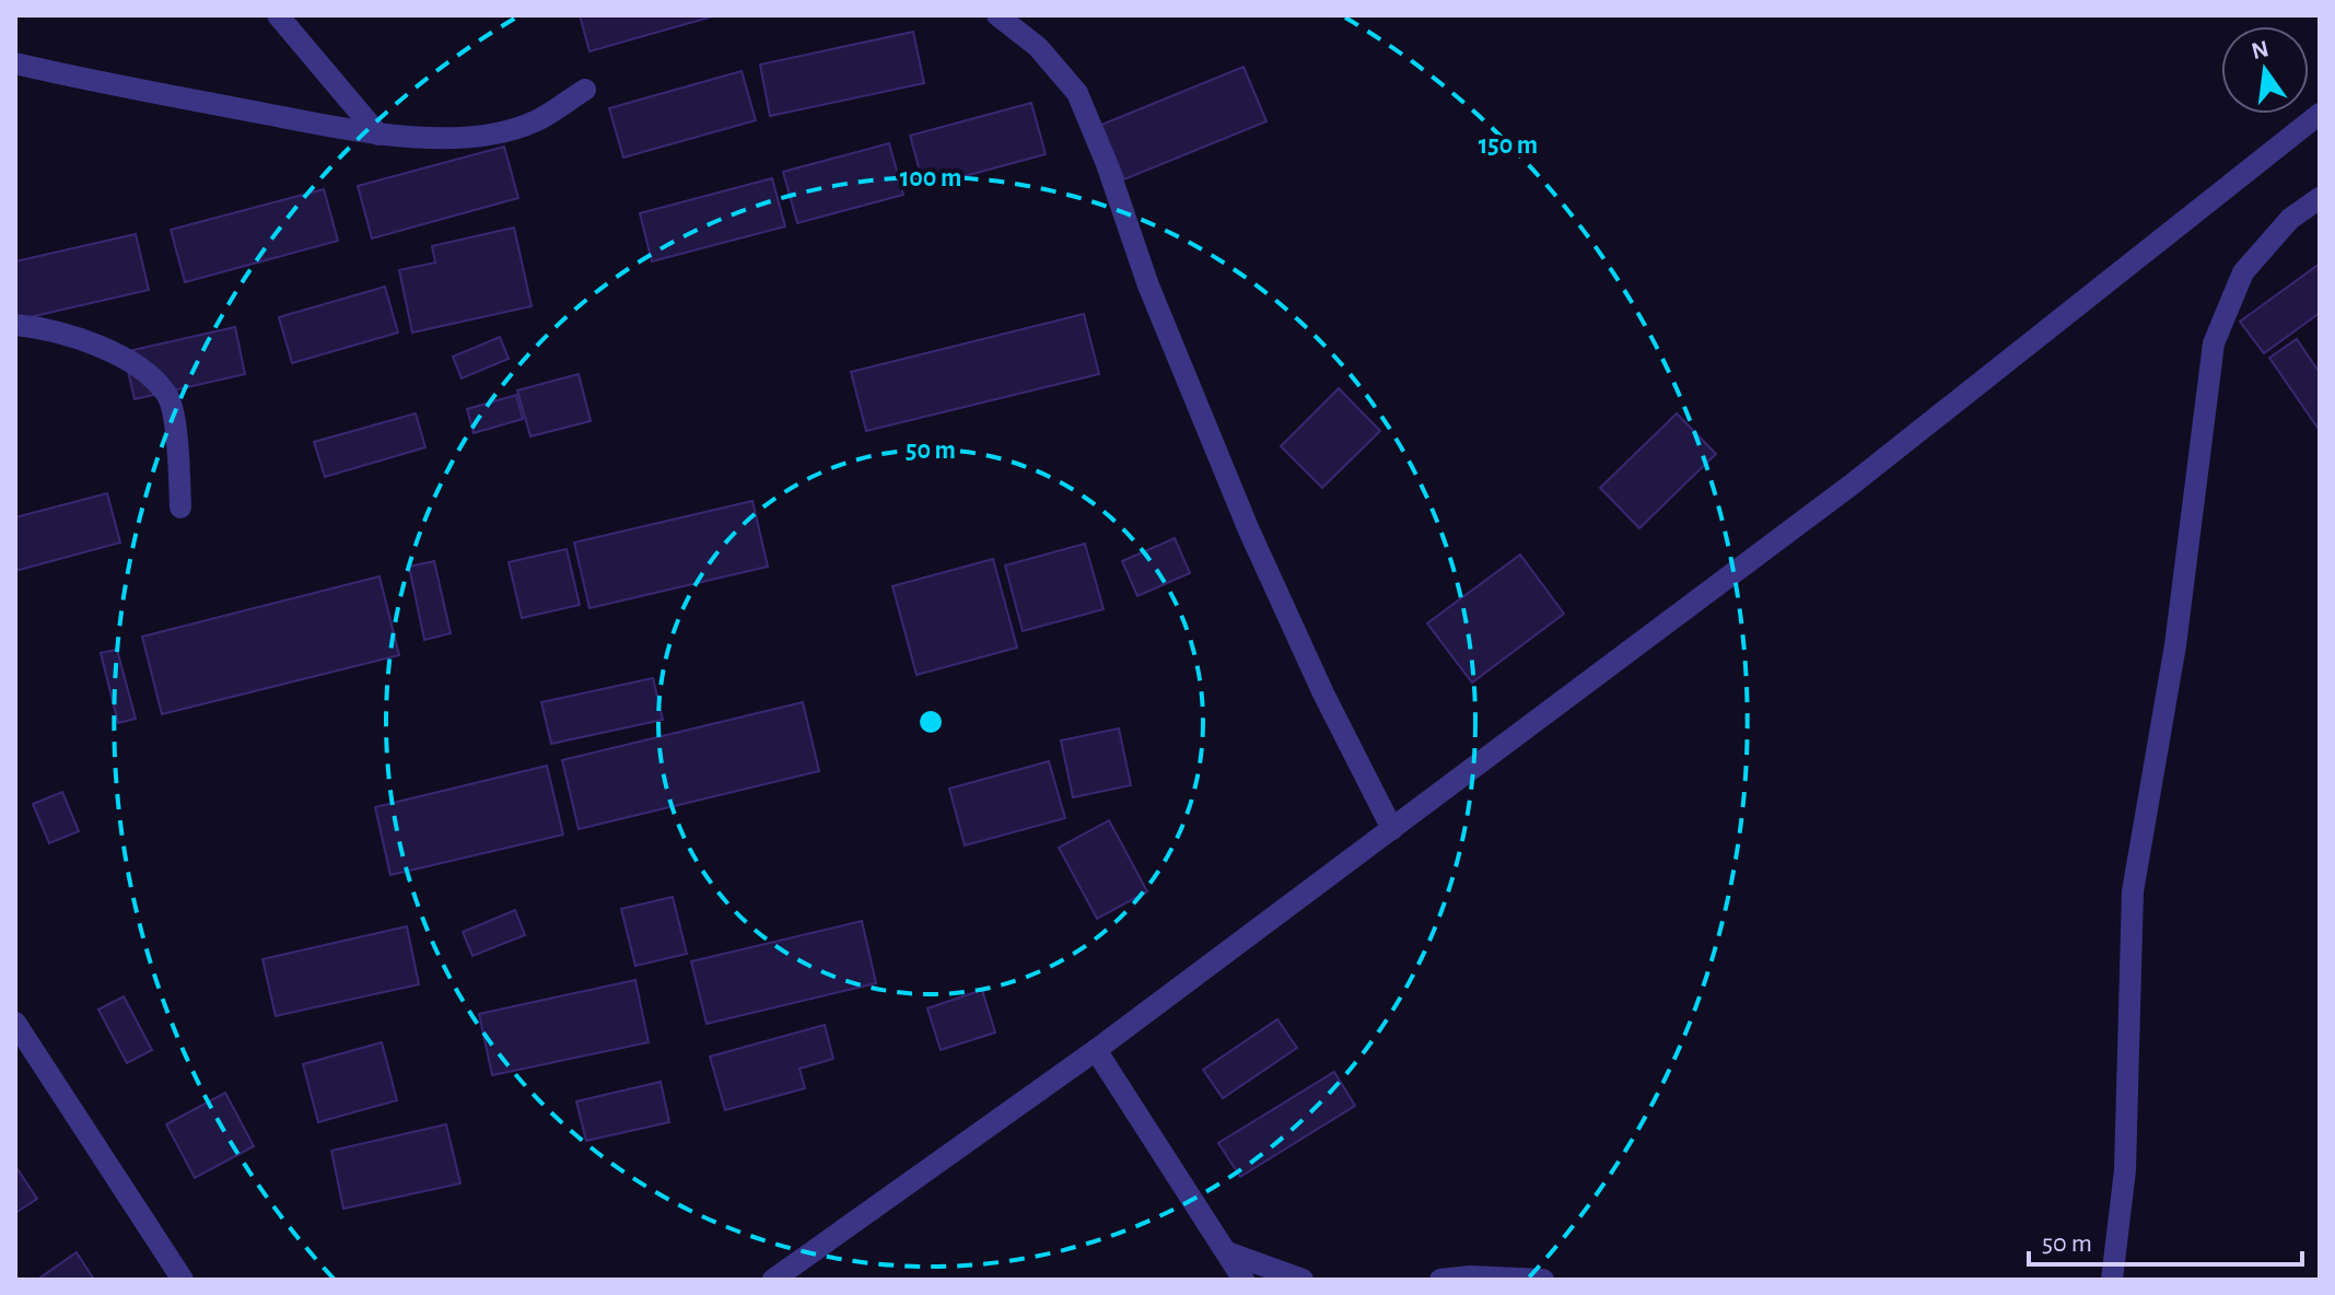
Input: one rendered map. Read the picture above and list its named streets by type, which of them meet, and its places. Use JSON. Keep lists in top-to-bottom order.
{
  "scale_bar": "50 m",
  "north": "top",
  "rings": ["150 m", "100 m", "50 m"]
}
